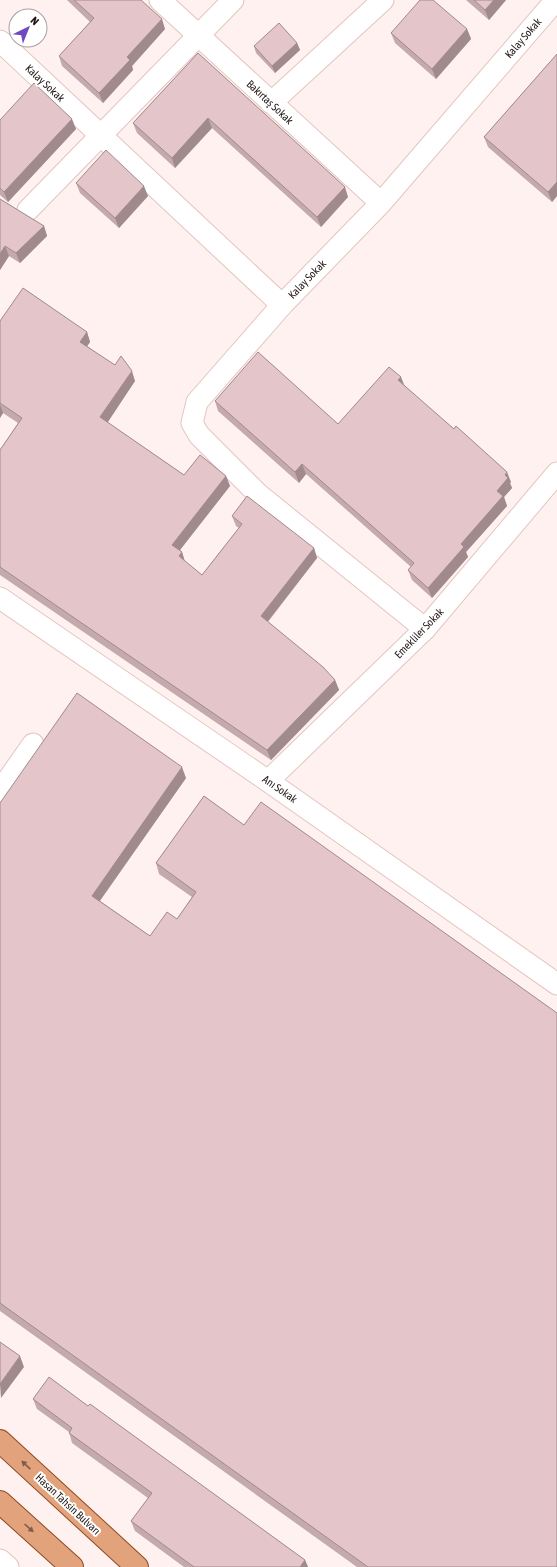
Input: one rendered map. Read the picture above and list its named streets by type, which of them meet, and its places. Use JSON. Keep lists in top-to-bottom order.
{
  "streets": {
    "main road": ["Hasan Tahsin Bulvarı"],
    "street": [
      "Kalay Sokak",
      "Bakırtaş Sokak",
      "Emekliler Sokak",
      "Anı Sokak"
    ]
  },
  "crossings": [
    ["Kalay Sokak", "Bakırtaş Sokak"],
    ["Emekliler Sokak", "Anı Sokak"]
  ],
  "north": "top right"
}
